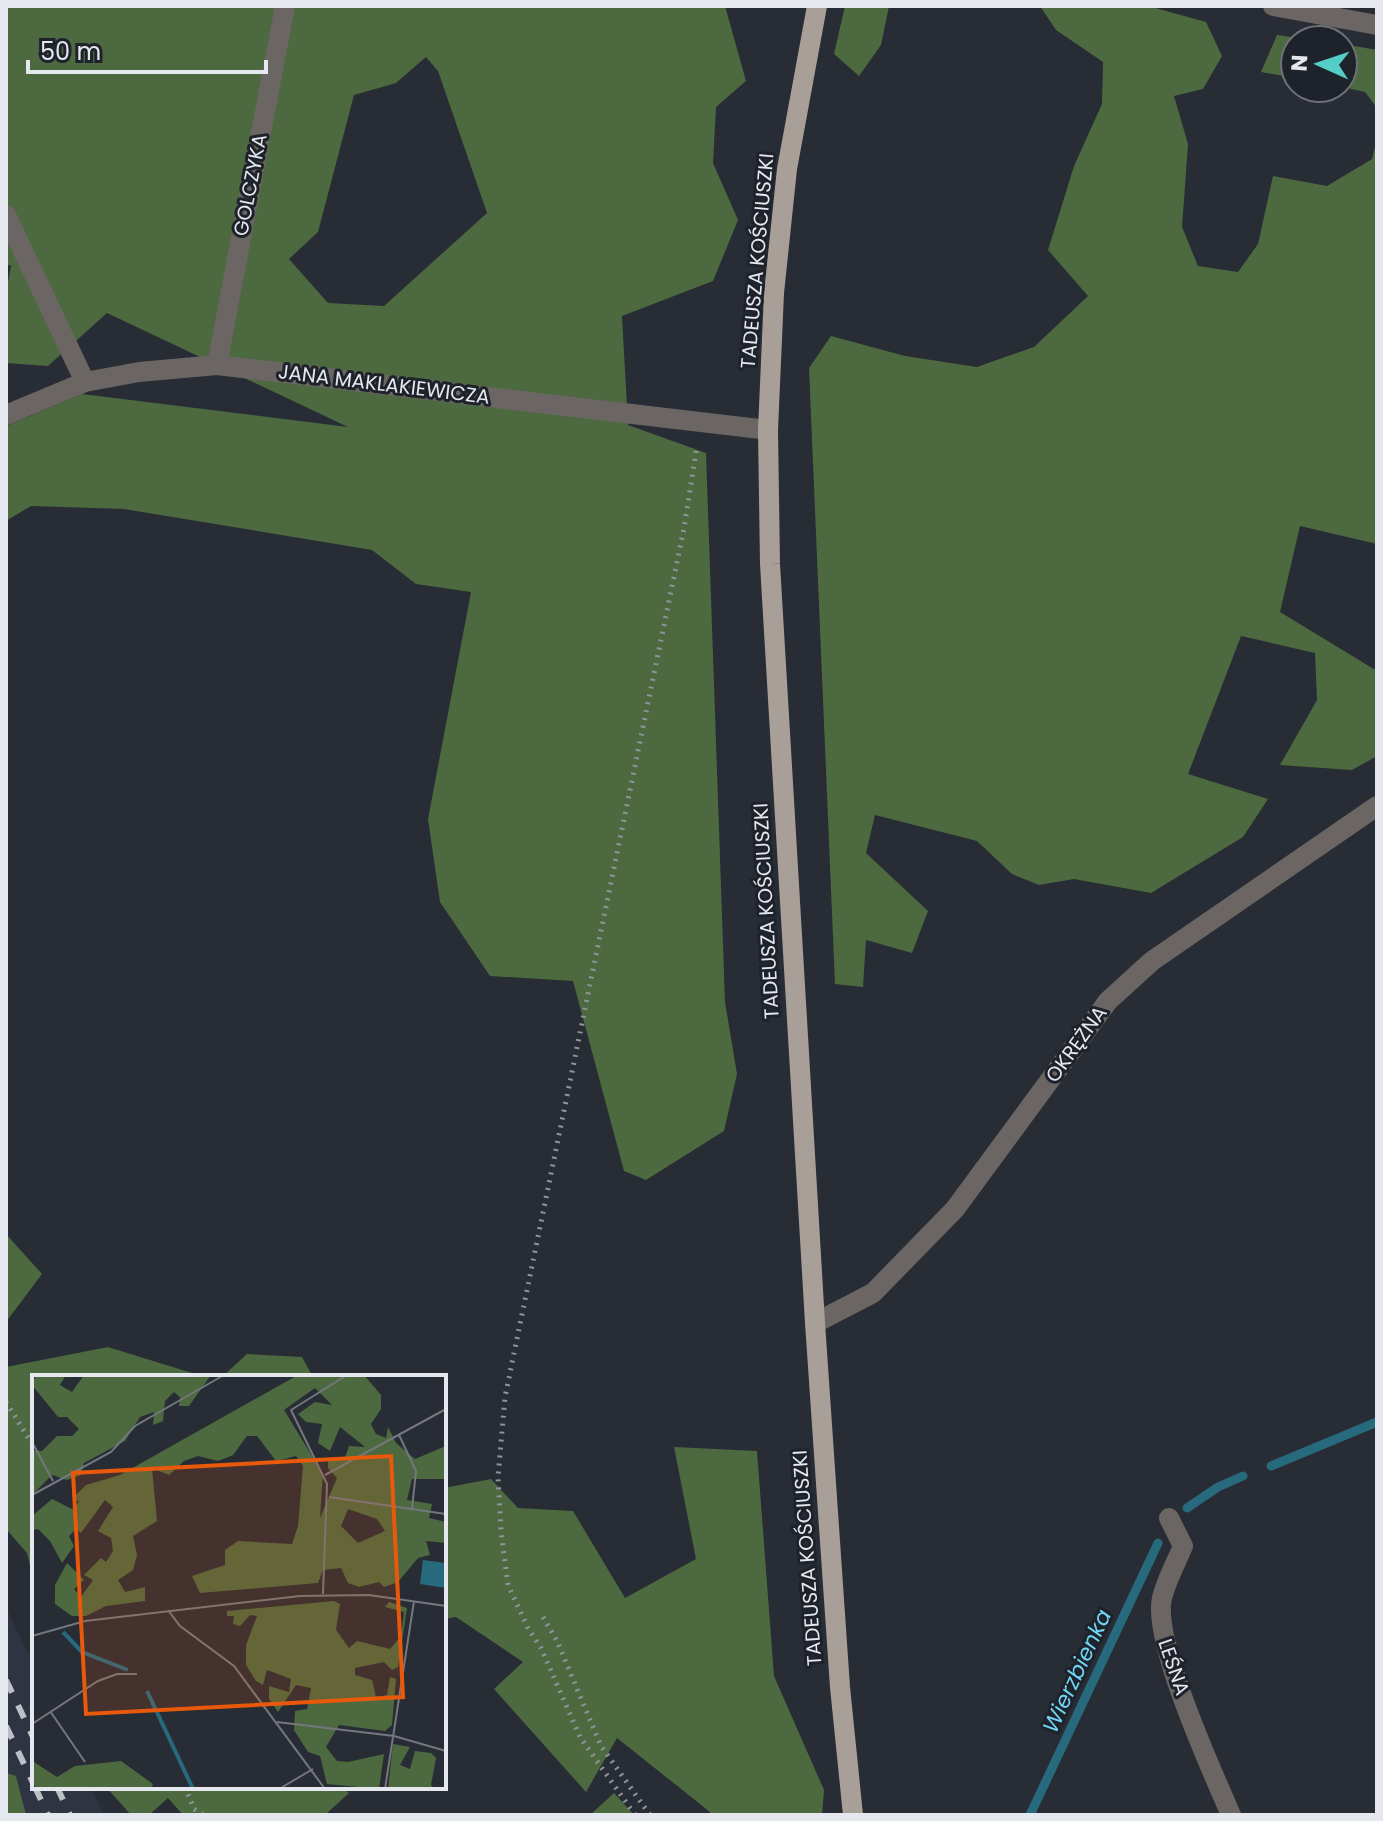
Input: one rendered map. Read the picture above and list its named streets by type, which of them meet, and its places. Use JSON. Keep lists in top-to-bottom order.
{
  "streets": {
    "main road": ["TADEUSZA KOŚCIUSZKI"],
    "street": [
      "GOLCZYKA",
      "JANA MAKLAKIEWICZA",
      "OKRĘŻNA",
      "LEŚNA"
    ]
  },
  "crossings": [
    ["GOLCZYKA", "JANA MAKLAKIEWICZA"],
    ["TADEUSZA KOŚCIUSZKI", "JANA MAKLAKIEWICZA"],
    ["TADEUSZA KOŚCIUSZKI", "OKRĘŻNA"]
  ],
  "water": ["Wierzbienka"],
  "scale_bar": "50 m",
  "north": "left"
}
